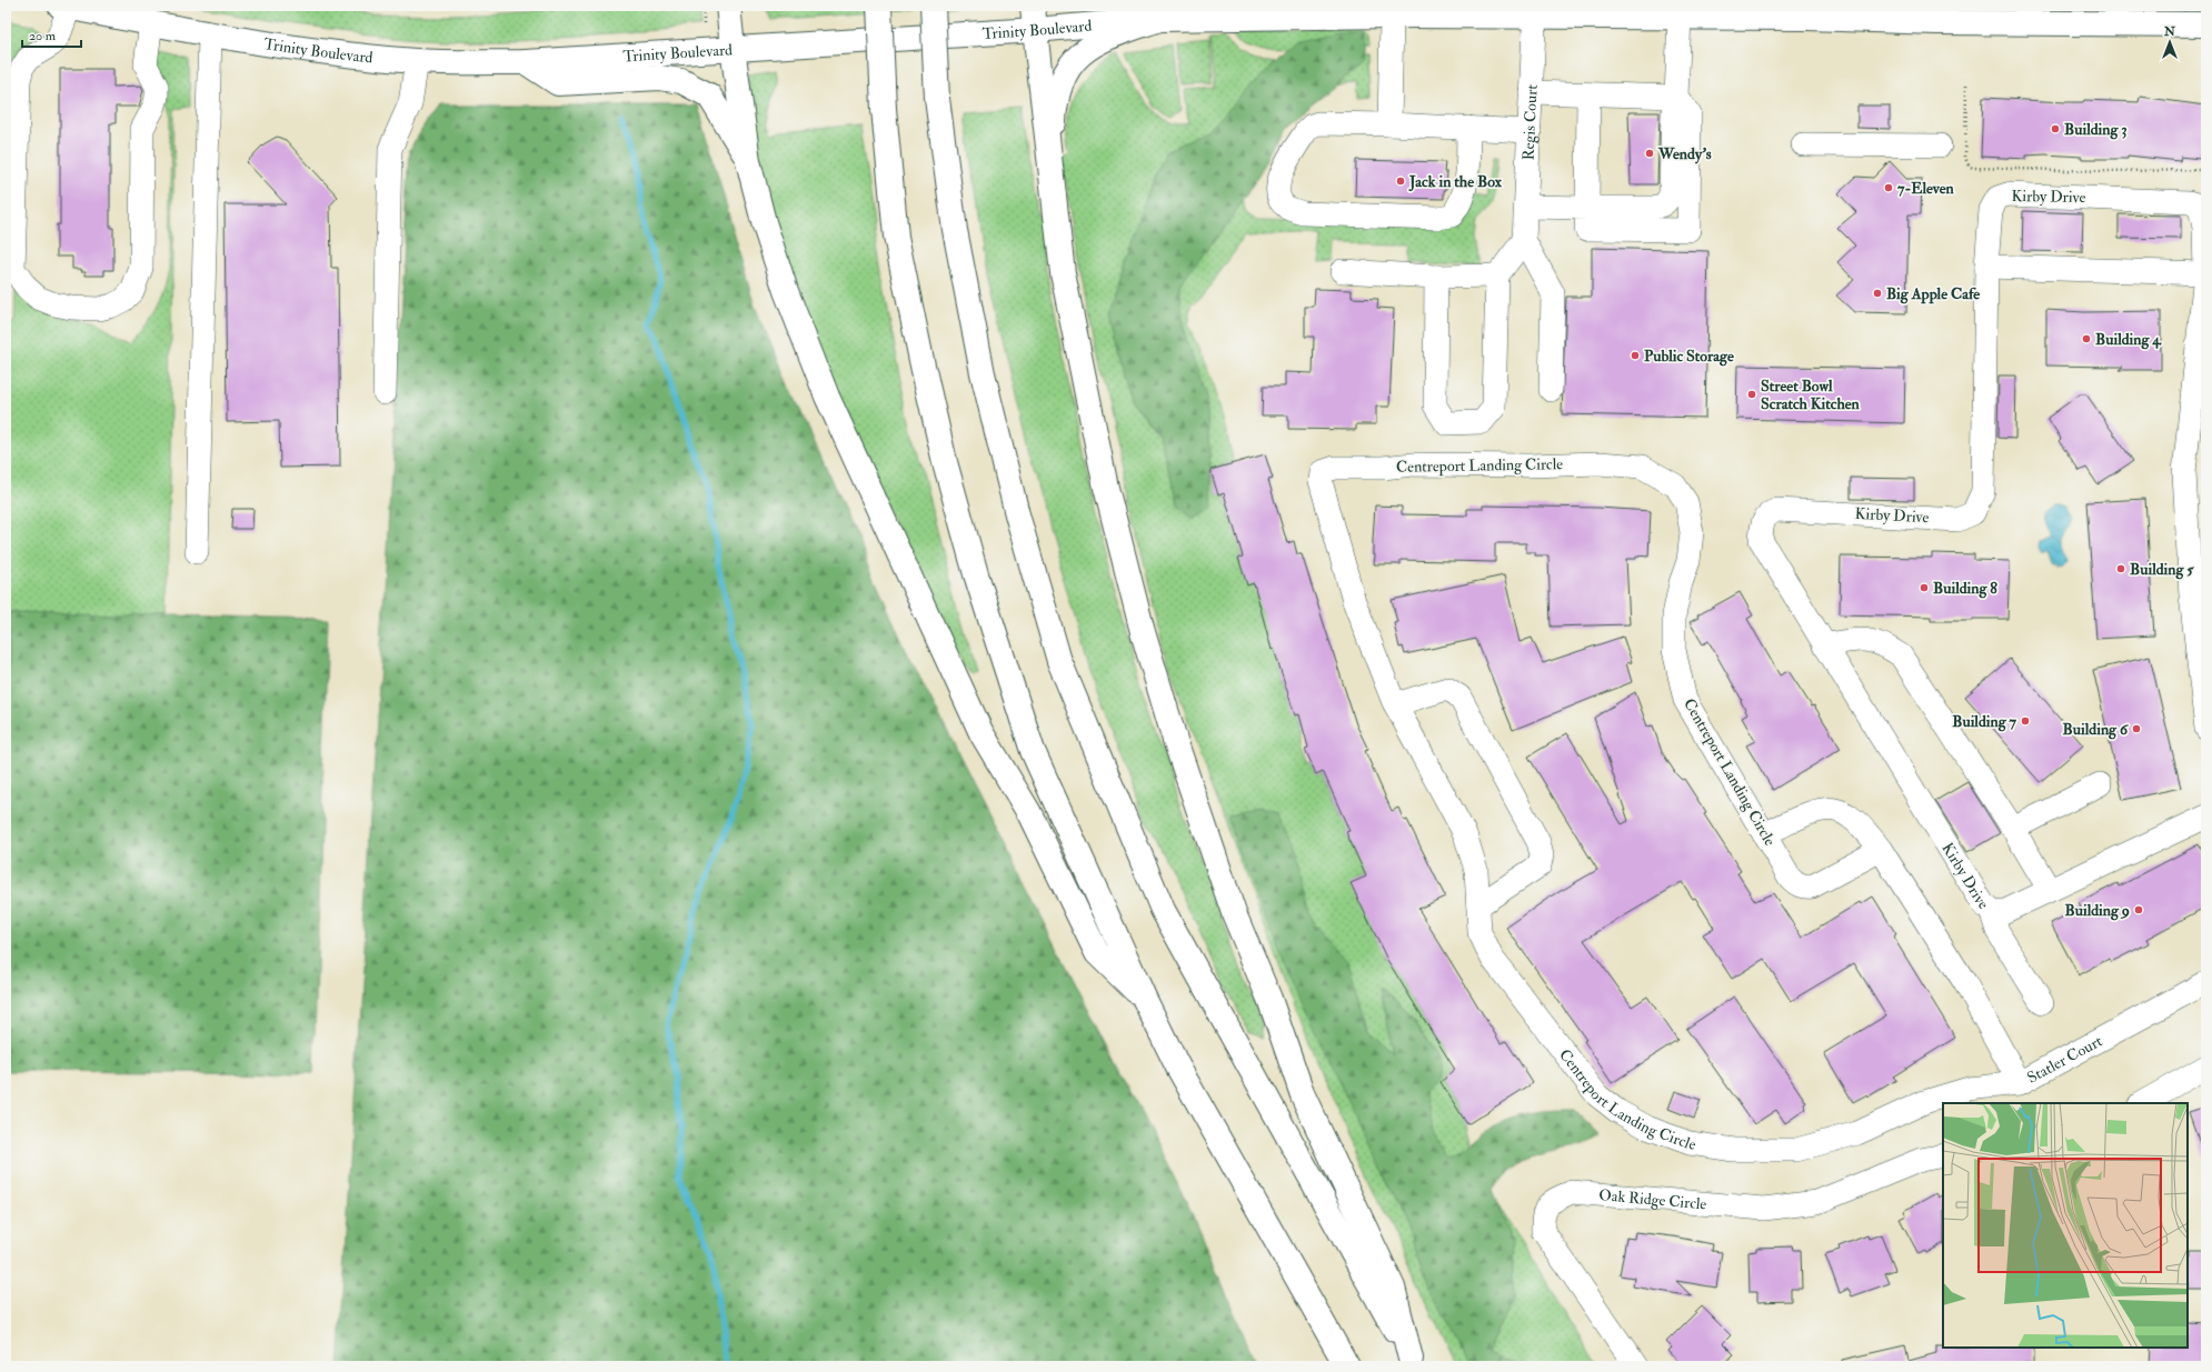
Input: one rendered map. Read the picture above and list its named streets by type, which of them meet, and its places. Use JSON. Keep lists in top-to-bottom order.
{
  "streets": {
    "main road": ["Trinity Boulevard"],
    "street": [
      "Regis Court",
      "Kirby Drive",
      "Centreport Landing Circle",
      "Statler Court",
      "Oak Ridge Circle"
    ]
  },
  "crossings": [
    ["Trinity Boulevard", "Regis Court"],
    ["Centreport Landing Circle", "Statler Court"]
  ],
  "places": [
    "Building 3",
    "Wendy's",
    "Jack in the Box",
    "7-Eleven",
    "Big Apple Cafe",
    "Building 4",
    "Public Storage",
    "Street Bowl Scratch Kitchen",
    "Building 5",
    "Building 8",
    "Building 7",
    "Building 6",
    "Building 9"
  ],
  "scale_bar": "20 m",
  "north": "top"
}
